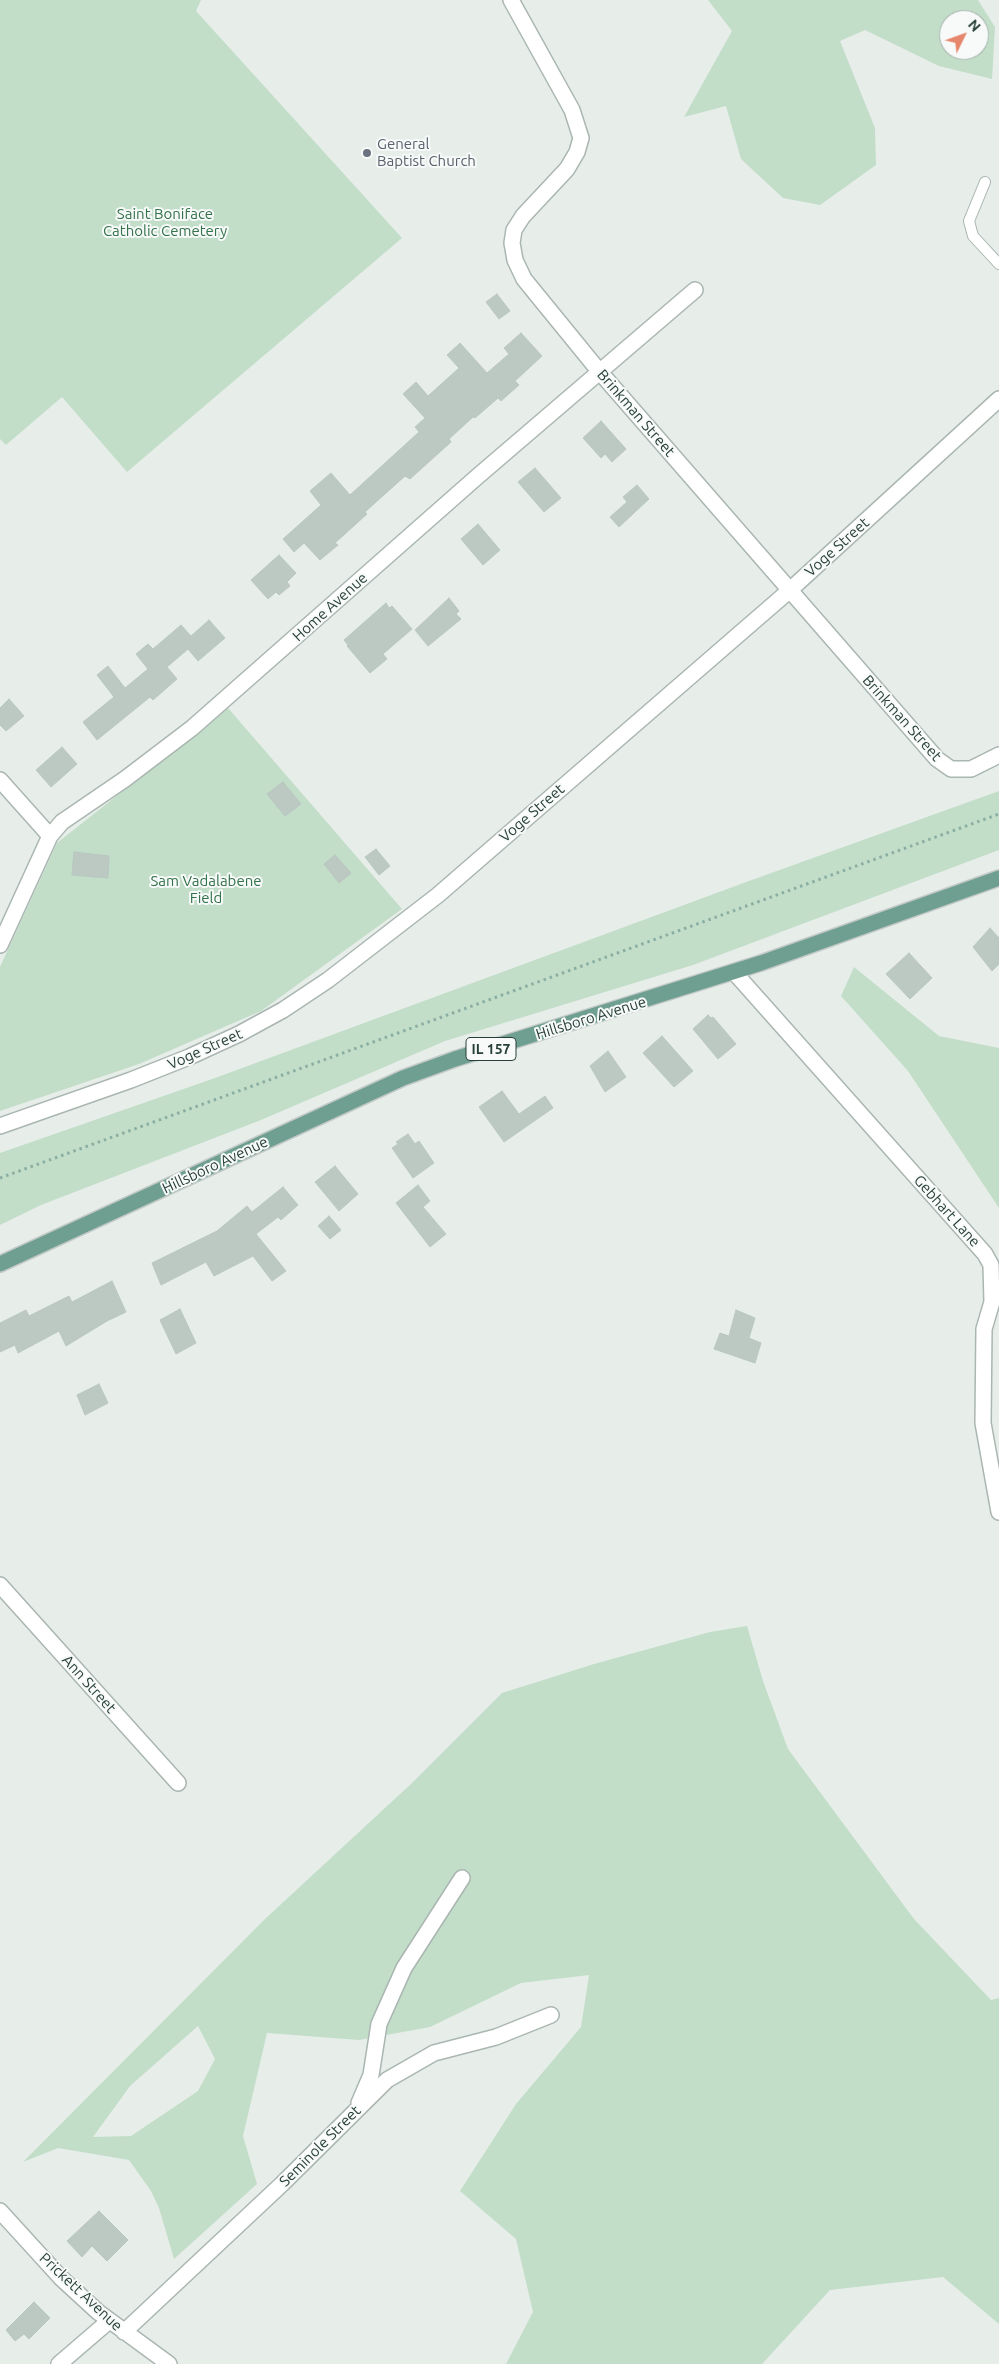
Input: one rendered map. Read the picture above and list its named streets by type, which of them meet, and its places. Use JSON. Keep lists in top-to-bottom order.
{
  "streets": {
    "main road": ["Hillsboro Avenue", "IL 157"],
    "street": [
      "Brinkman Street",
      "Voge Street",
      "Home Avenue",
      "Gebhart Lane",
      "Ann Street",
      "Seminole Street",
      "Prickett Avenue"
    ]
  },
  "crossings": [
    ["Brinkman Street", "Voge Street"],
    ["Brinkman Street", "Home Avenue"],
    ["Hillsboro Avenue", "Gebhart Lane"],
    ["Seminole Street", "Prickett Avenue"]
  ],
  "parks": ["Saint Boniface Catholic Cemetery", "Sam Vadalabene Field"],
  "places": ["General Baptist Church"],
  "north": "top right"
}
